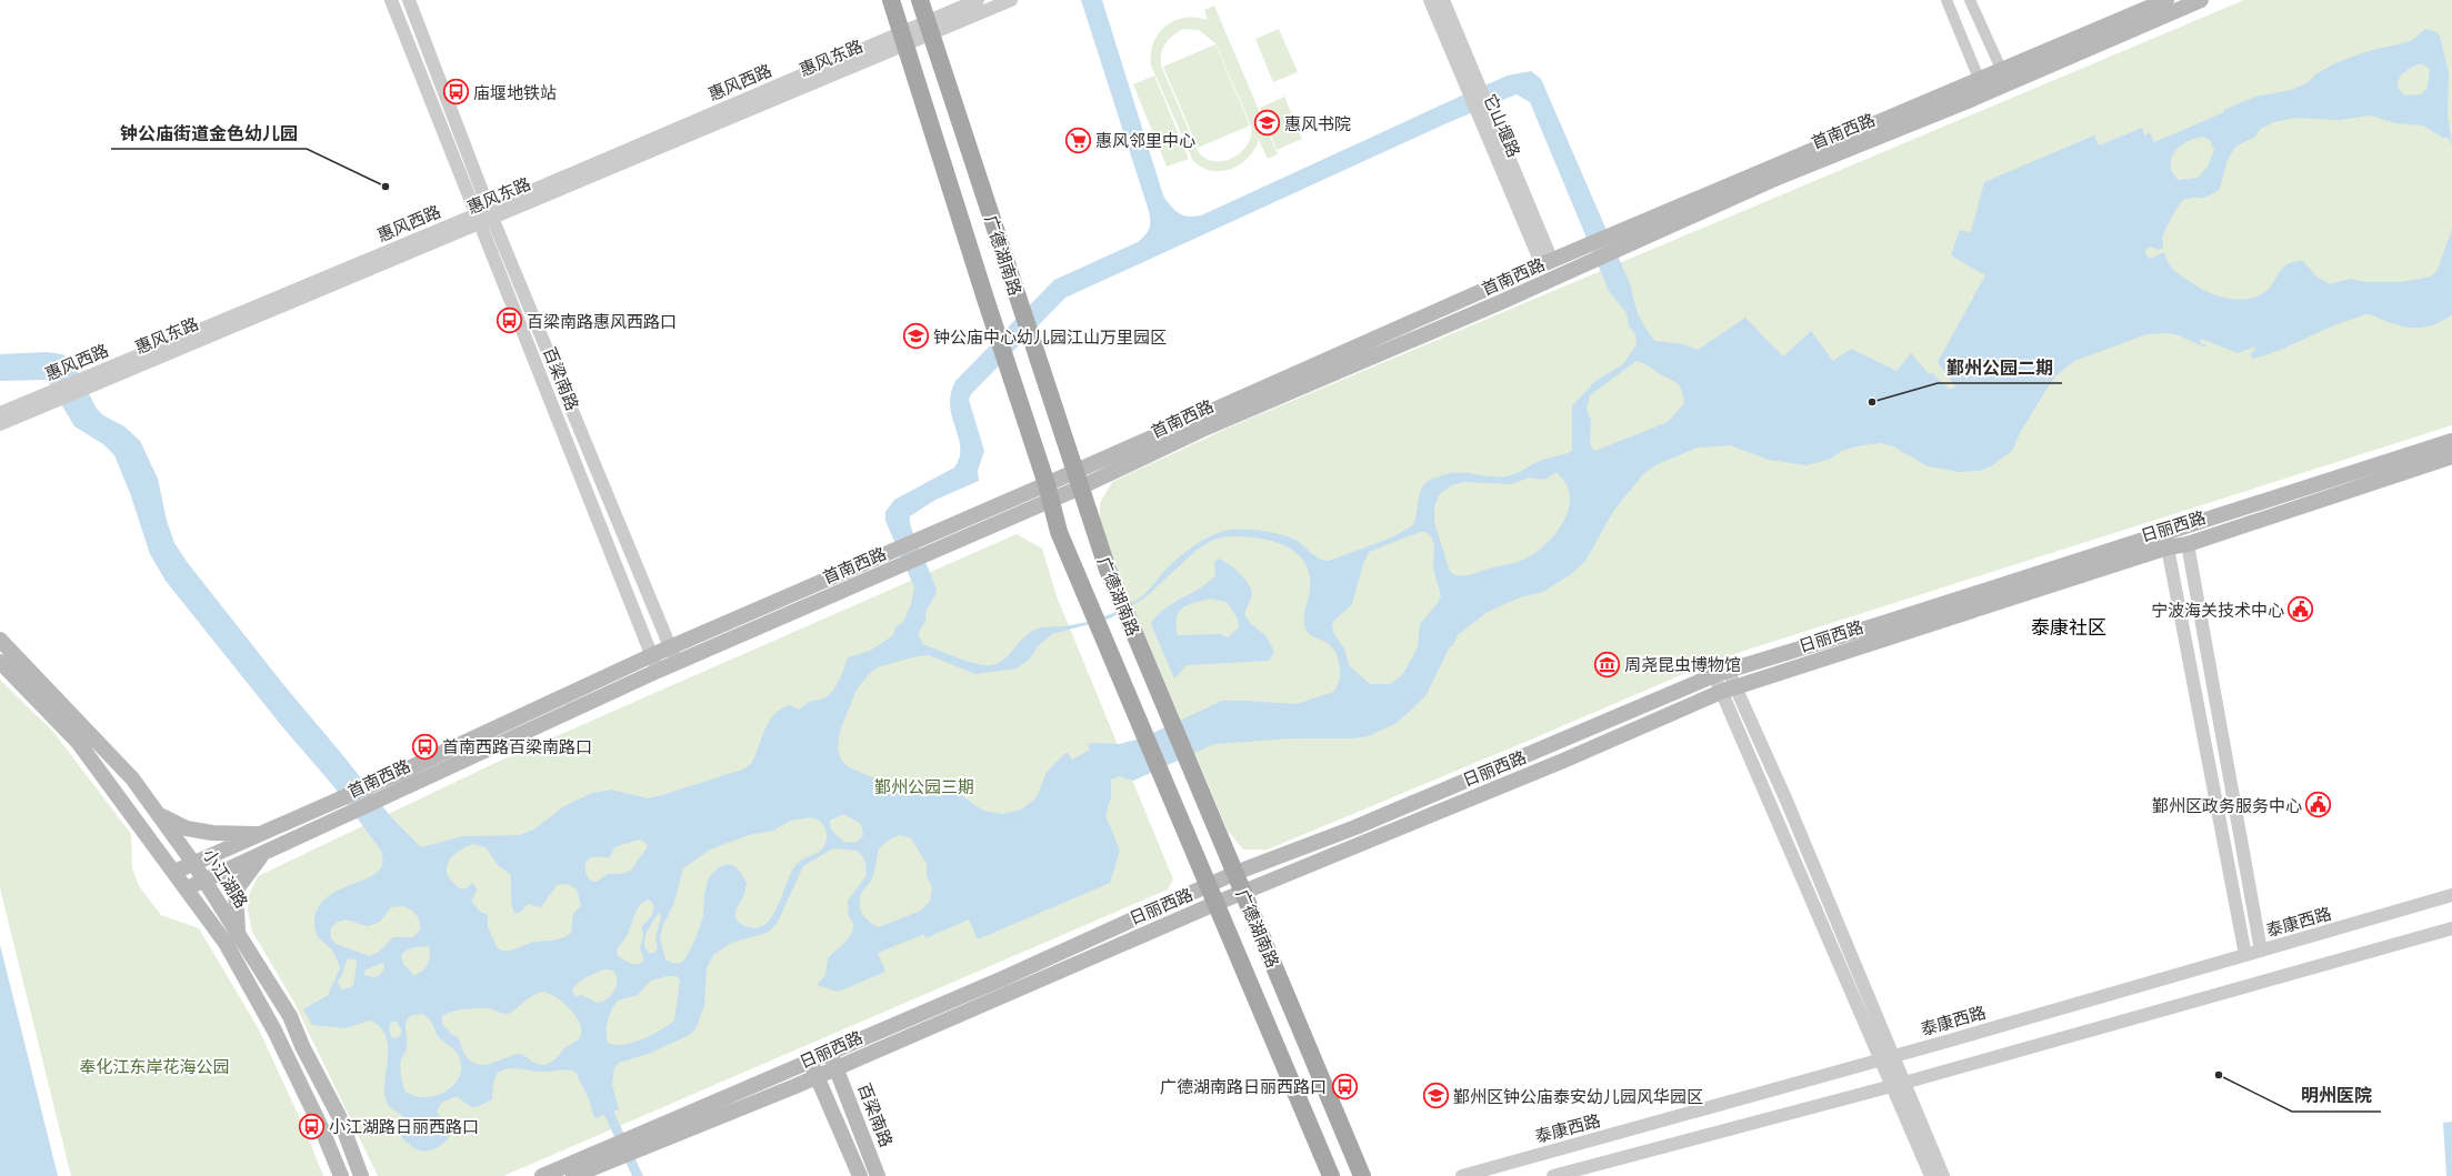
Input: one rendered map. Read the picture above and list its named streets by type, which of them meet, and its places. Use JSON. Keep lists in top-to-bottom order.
{
  "streets": {
    "main road": [
      "首南西路",
      "广德湖南路",
      "百梁南路",
      "日丽西路",
      "小江湖路"
    ],
    "street": [
      "惠风东路",
      "惠风西路",
      "它山堰路",
      "泰康西路"
    ]
  },
  "crossings": [
    ["惠风东路", "惠风西路"],
    ["惠风东路", "百梁南路"],
    ["惠风西路", "广德湖南路"],
    ["惠风西路", "百梁南路"],
    ["它山堰路", "首南西路"],
    ["首南西路", "广德湖南路"],
    ["首南西路", "百梁南路"],
    ["首南西路", "小江湖路"],
    ["广德湖南路", "日丽西路"],
    ["百梁南路", "日丽西路"]
  ],
  "districts": ["泰康社区"],
  "parks": ["鄞州公园三期", "奉化江东岸花海公园"],
  "places": {
    "bus stop": [
      "庙堰地铁站",
      "百梁南路惠风西路口",
      "首南西路百梁南路口",
      "广德湖南路日丽西路口",
      "小江湖路日丽西路口"
    ],
    "school or university": ["惠风书院", "钟公庙中心幼儿园江山万里园区", "鄞州区钟公庙泰安幼儿园风华园区"],
    "supermarket": ["惠风邻里中心"],
    "other": ["钟公庙街道金色幼儿园", "鄞州公园二期", "明州医院"],
    "public building": ["宁波海关技术中心", "鄞州区政务服务中心"],
    "museum": ["周尧昆虫博物馆"]
  }
}
